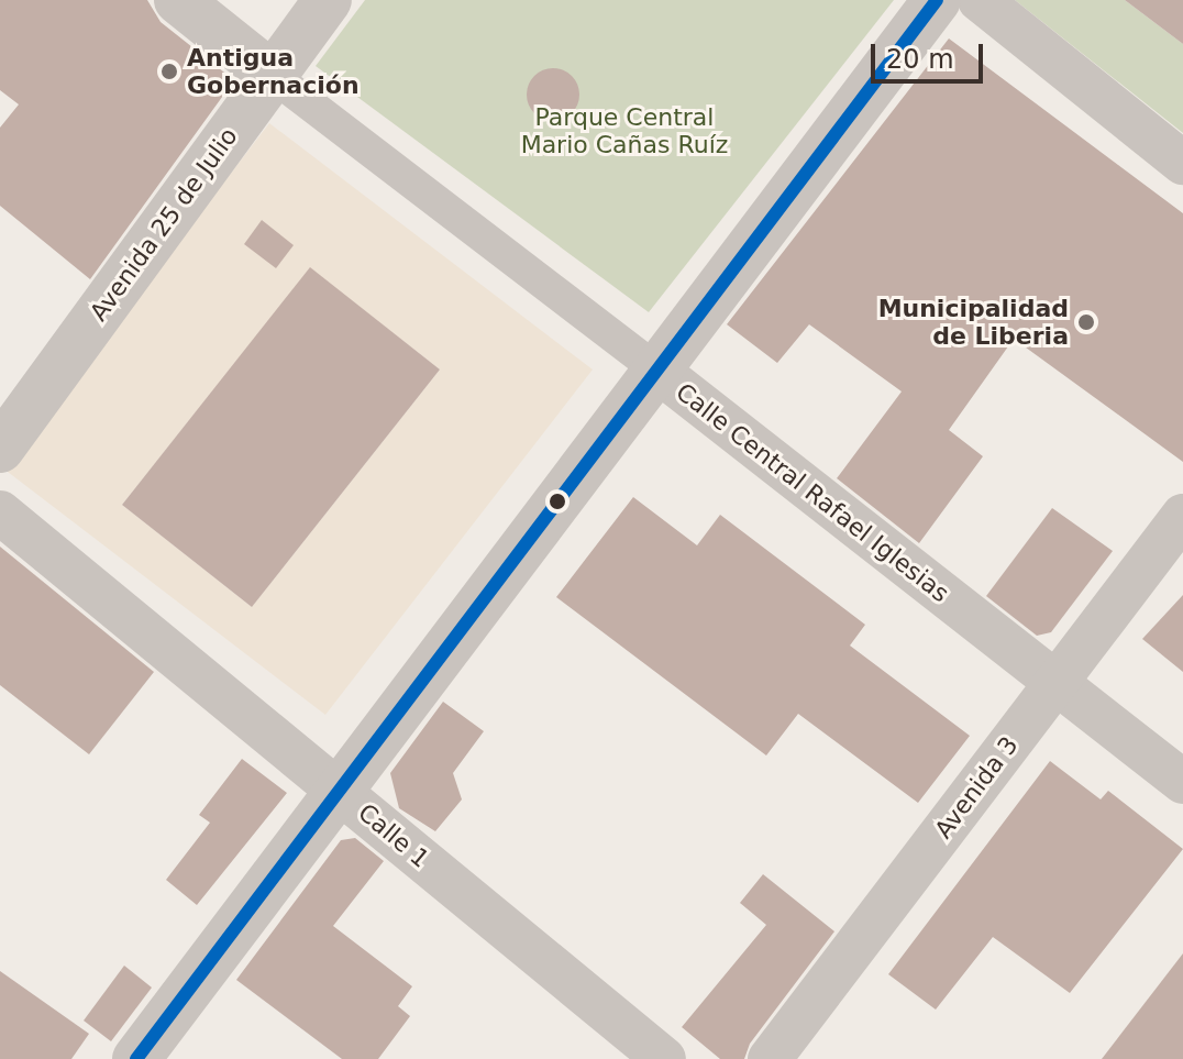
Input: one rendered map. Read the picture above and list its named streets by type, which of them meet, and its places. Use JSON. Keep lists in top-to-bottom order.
{
  "streets": {
    "street": [
      "Avenida 25 de Julio",
      "Calle Central Rafael Iglesias",
      "Avenida 3",
      "Calle 1"
    ]
  },
  "crossings": [
    ["Avenida 25 de Julio", "Calle Central Rafael Iglesias"],
    ["Calle Central Rafael Iglesias", "Avenida 3"]
  ],
  "parks": ["Parque Central Mario Cañas Ruíz"],
  "places": ["Antigua Gobernación", "Municipalidad de Liberia"],
  "lines": ["transit line 20"],
  "scale_bar": "20 m"
}
